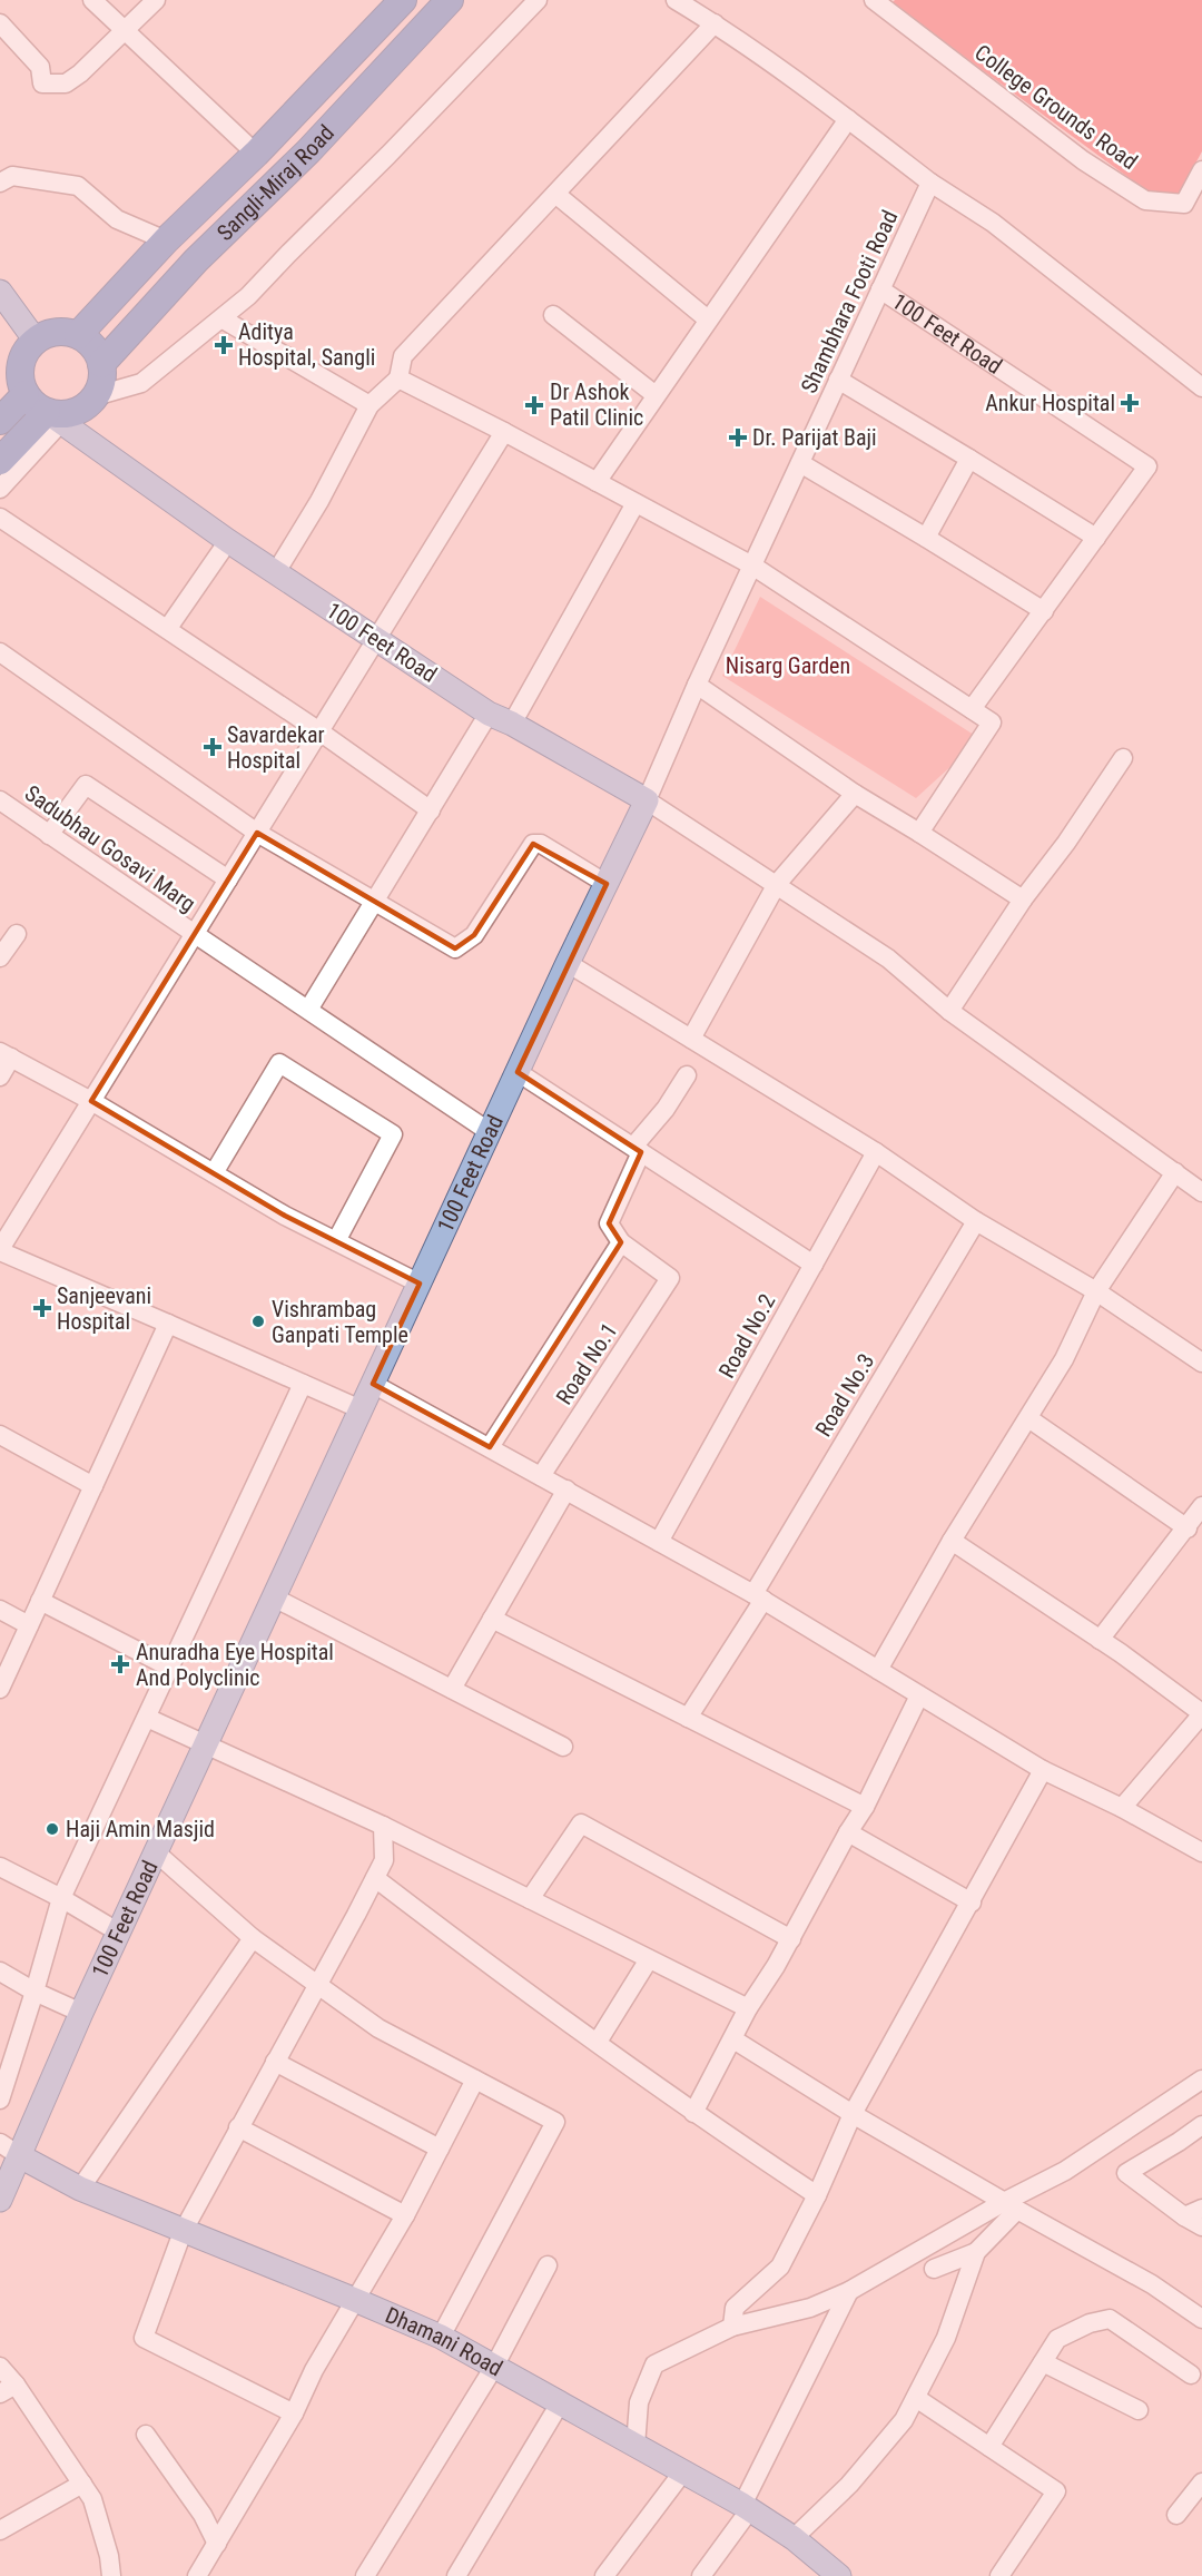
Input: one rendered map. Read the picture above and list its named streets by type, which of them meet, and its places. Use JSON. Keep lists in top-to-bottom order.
{
  "streets": {
    "highway": ["Sangli-Miraj Road"],
    "main road": ["100 Feet Road", "Dhamani Road"],
    "street": [
      "College Grounds Road",
      "Shambhara Footi Road",
      "Sadubhau Gosavi Marg",
      "Road No.2",
      "Road No.1",
      "Road No.3"
    ]
  },
  "crossings": [
    ["Sangli-Miraj Road", "100 Feet Road"],
    ["Shambhara Footi Road", "100 Feet Road"],
    ["100 Feet Road", "Sadubhau Gosavi Marg"],
    ["100 Feet Road", "Dhamani Road"]
  ],
  "parks": ["Nisarg Garden"],
  "places": {
    "health": [
      "Aditya Hospital, Sangli",
      "Ankur Hospital",
      "Dr Ashok Patil Clinic",
      "Dr. Parijat Baji",
      "Savardekar Hospital",
      "Sanjeevani Hospital",
      "Anuradha Eye Hospital And Polyclinic"
    ],
    "other": ["Vishrambag Ganpati Temple", "Haji Amin Masjid"]
  }
}
